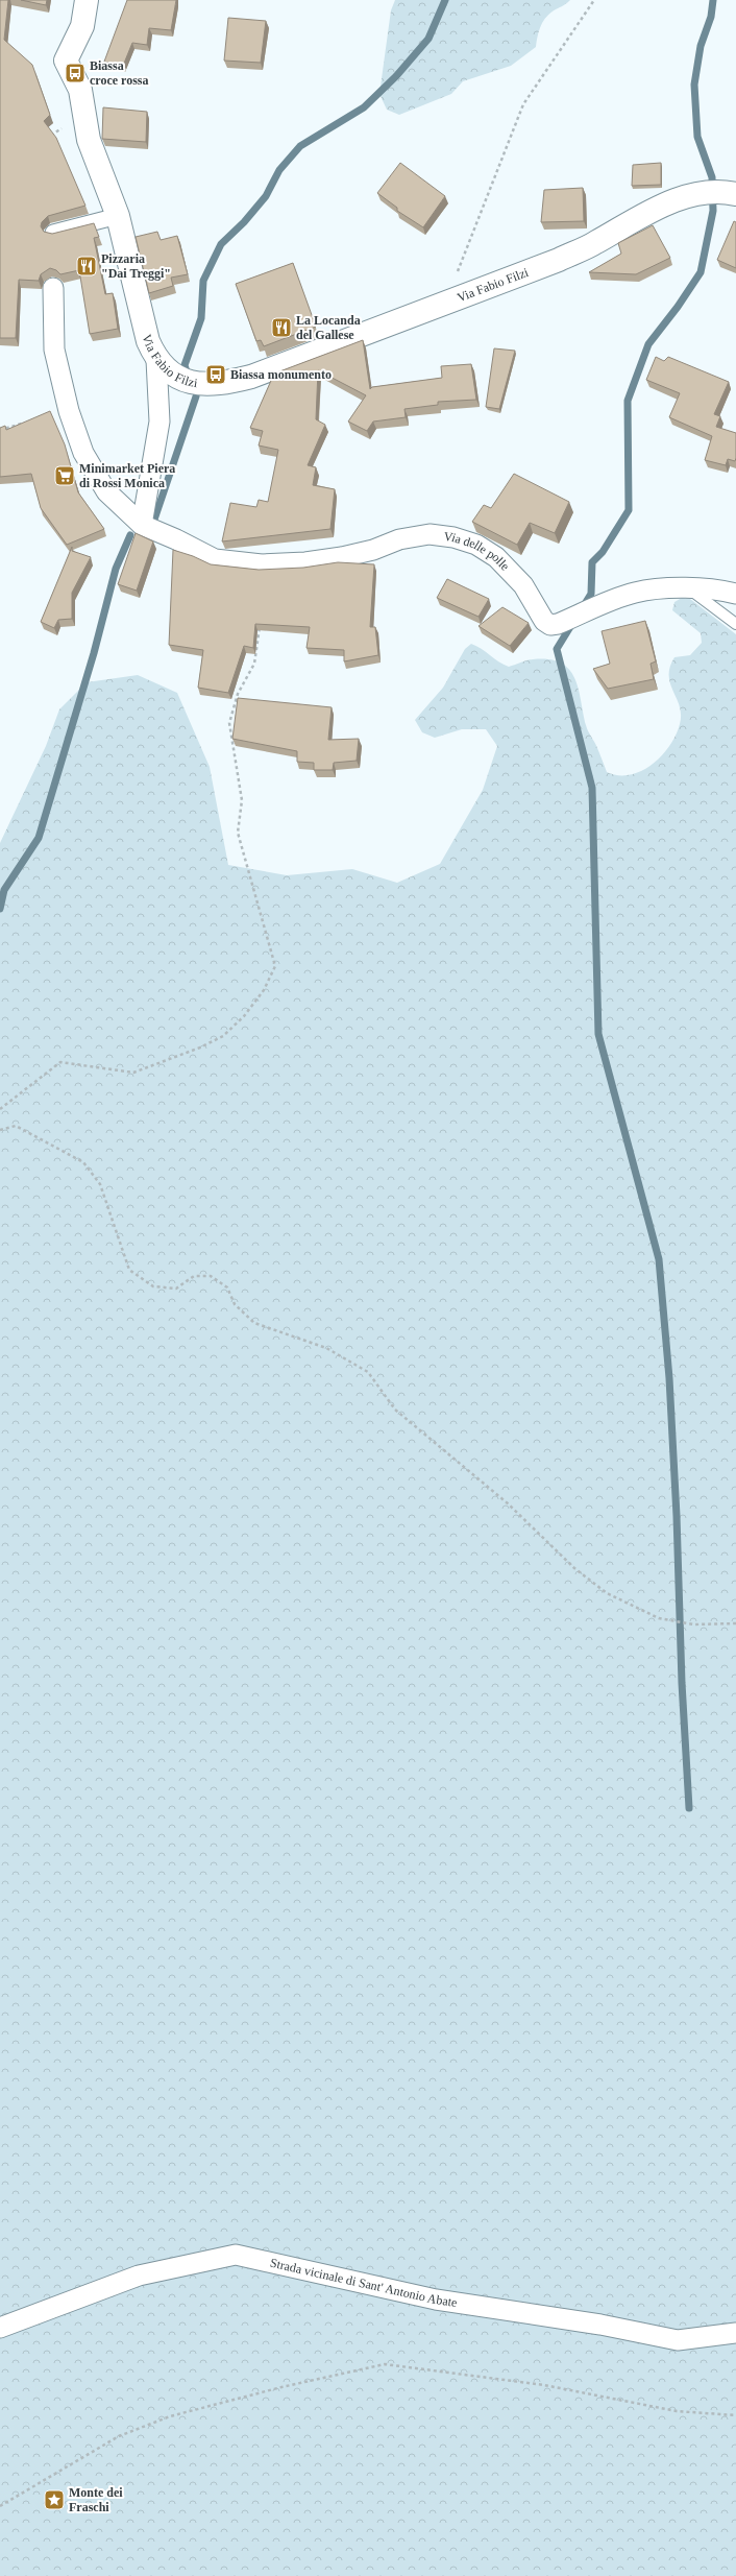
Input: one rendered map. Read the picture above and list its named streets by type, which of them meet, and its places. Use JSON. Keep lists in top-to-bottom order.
{
  "streets": {
    "street": ["Via Fabio Filzi", "Via delle polle", "Strada vicinale di Sant' Antonio Abate"]
  },
  "places": {
    "bus stop": ["Biassa croce rossa", "Biassa monumento"],
    "restaurant": ["Pizzaria \"Dai Treggi\"", "La Locanda del Gallese"],
    "supermarket": ["Minimarket Piera di Rossi Monica"],
    "place": ["Monte dei Fraschi"]
  }
}
